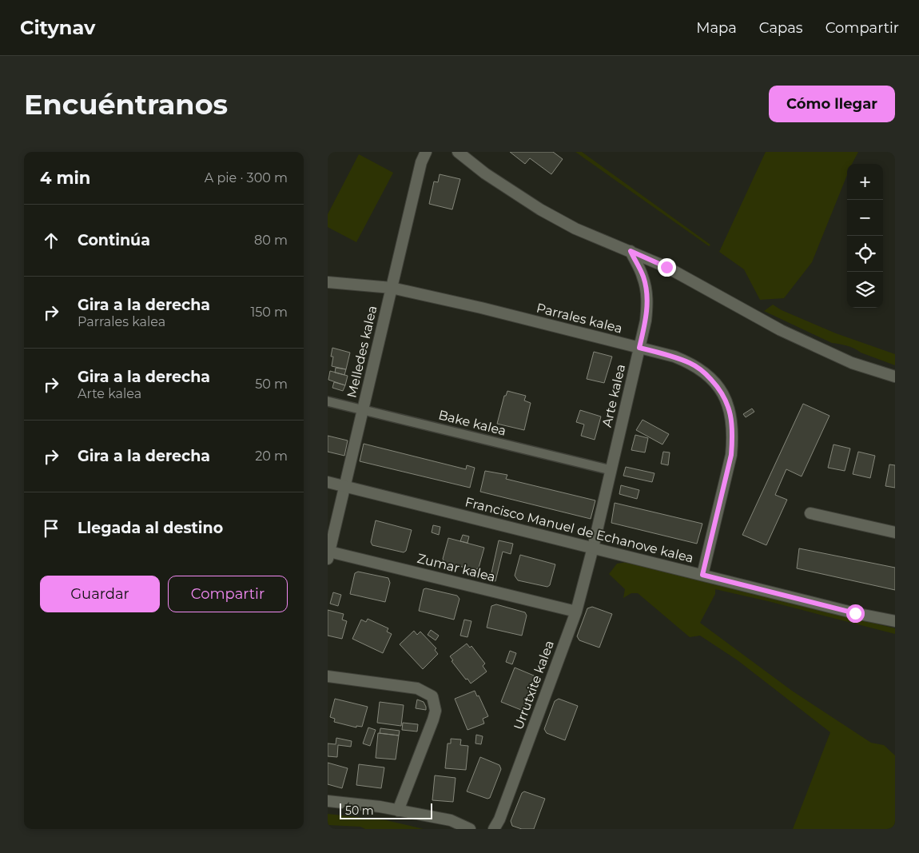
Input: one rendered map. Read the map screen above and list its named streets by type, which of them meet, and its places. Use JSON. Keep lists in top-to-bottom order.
{
  "streets": {
    "street": [
      "Parrales kalea",
      "Melledes kalea",
      "Arte kalea",
      "Bake kalea",
      "Francisco Manuel de Echanove kalea",
      "Zumar kalea",
      "Urrutxite kalea"
    ]
  },
  "crossings": [
    ["Parrales kalea", "Melledes kalea"],
    ["Parrales kalea", "Arte kalea"],
    ["Parrales kalea", "Francisco Manuel de Echanove kalea"],
    ["Melledes kalea", "Bake kalea"],
    ["Melledes kalea", "Francisco Manuel de Echanove kalea"],
    ["Melledes kalea", "Zumar kalea"],
    ["Arte kalea", "Bake kalea"],
    ["Arte kalea", "Francisco Manuel de Echanove kalea"],
    ["Arte kalea", "Urrutxite kalea"],
    ["Francisco Manuel de Echanove kalea", "Urrutxite kalea"],
    ["Zumar kalea", "Urrutxite kalea"]
  ],
  "scale_bar": "50 m",
  "page": {
    "header": "Citynav",
    "nav": ["Mapa", "Capas", "Compartir"],
    "buttons": [
      "Cómo llegar",
      ["Guardar", "Compartir"]
    ],
    "title": "Encuéntranos",
    "heading": ["4 min", "A pie · 300 m"],
    "map_buttons": ["+", "−"],
    "list": [
      ["Continúa", "80 m"],
      ["Gira a la derecha", "Parrales kalea", "150 m"],
      ["Gira a la derecha", "Arte kalea", "50 m"],
      ["Gira a la derecha", "20 m"],
      "Llegada al destino"
    ],
    "scale": "50 m"
  }
}
